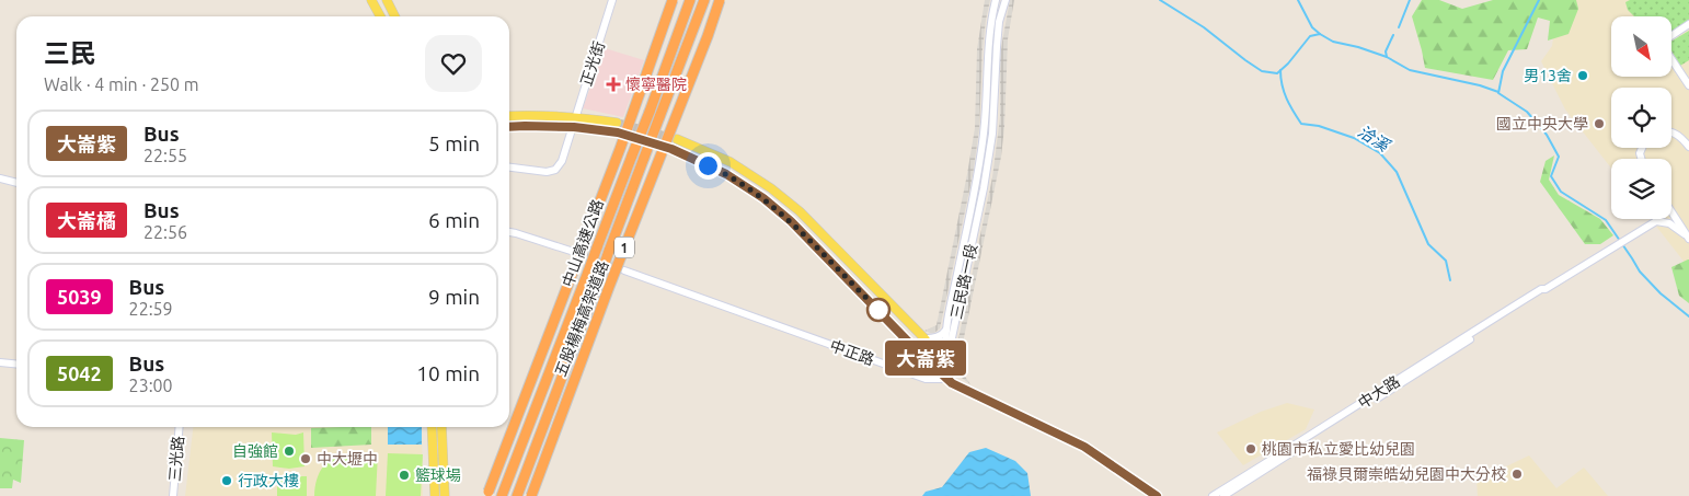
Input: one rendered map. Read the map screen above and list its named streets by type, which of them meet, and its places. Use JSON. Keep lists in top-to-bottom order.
{
  "streets": {
    "highway": ["中山高速公路", "1", "五股楊梅高架道路"],
    "main road": ["中正路"],
    "street": [
      "正光街",
      "三民路一段",
      "中大路",
      "三光路"
    ]
  },
  "crossings": [
    ["三民路一段", "中正路"]
  ],
  "water": ["洽溪"],
  "places": {
    "other": [
      "男13舍",
      "國立中央大學",
      "桃園市私立愛比幼兒園",
      "自強館",
      "中大壢中",
      "福祿貝爾崇皓幼兒園中大分校",
      "籃球場",
      "行政大樓"
    ],
    "health": ["懷寧醫院"]
  },
  "lines": ["bus line 大崙紫"],
  "north": "bottom right",
  "page": {
    "on_map": "大崙紫",
    "heading": ["三民", "Walk · 4 min · 250 m"],
    "list": [
      {
        "mark": "大崙紫",
        "name": "Bus",
        "note": "22:55",
        "value": "5 min"
      },
      {
        "mark": "大崙橘",
        "name": "Bus",
        "note": "22:56",
        "value": "6 min"
      },
      {
        "mark": "5039",
        "name": "Bus",
        "note": "22:59",
        "value": "9 min"
      },
      {
        "mark": "5042",
        "name": "Bus",
        "note": "23:00",
        "value": "10 min"
      }
    ]
  }
}
